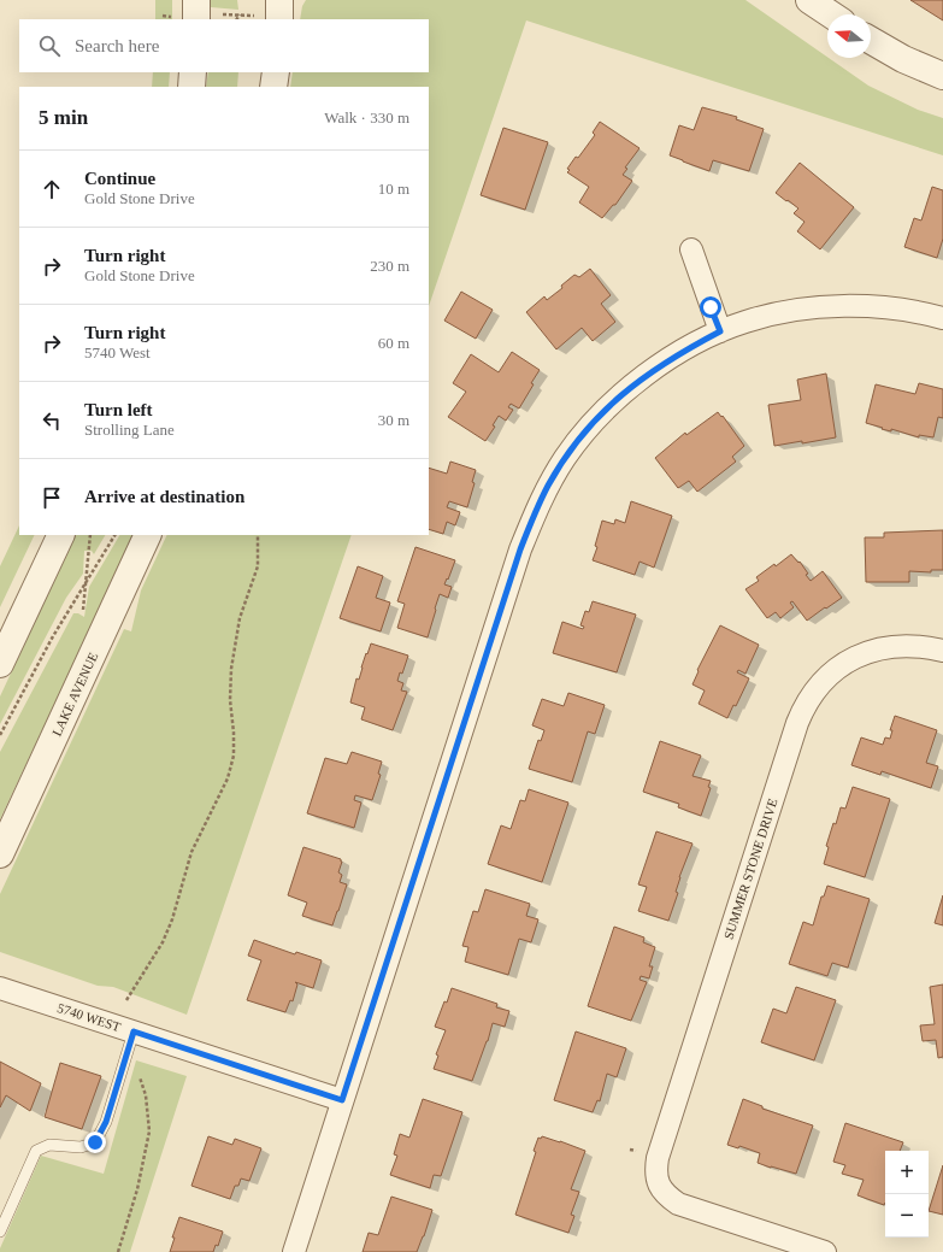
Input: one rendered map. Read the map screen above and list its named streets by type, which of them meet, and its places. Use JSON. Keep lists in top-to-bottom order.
{
  "streets": {
    "street": ["LAKE AVENUE", "SUMMER STONE DRIVE", "5740 WEST"]
  },
  "north": "left",
  "page": {
    "search": "Search here",
    "heading": ["5 min", "Walk · 330 m"],
    "list": [
      ["Continue", "Gold Stone Drive", "10 m"],
      ["Turn right", "Gold Stone Drive", "230 m"],
      ["Turn right", "5740 West", "60 m"],
      ["Turn left", "Strolling Lane", "30 m"],
      "Arrive at destination"
    ],
    "map_buttons": ["+", "−"]
  }
}
